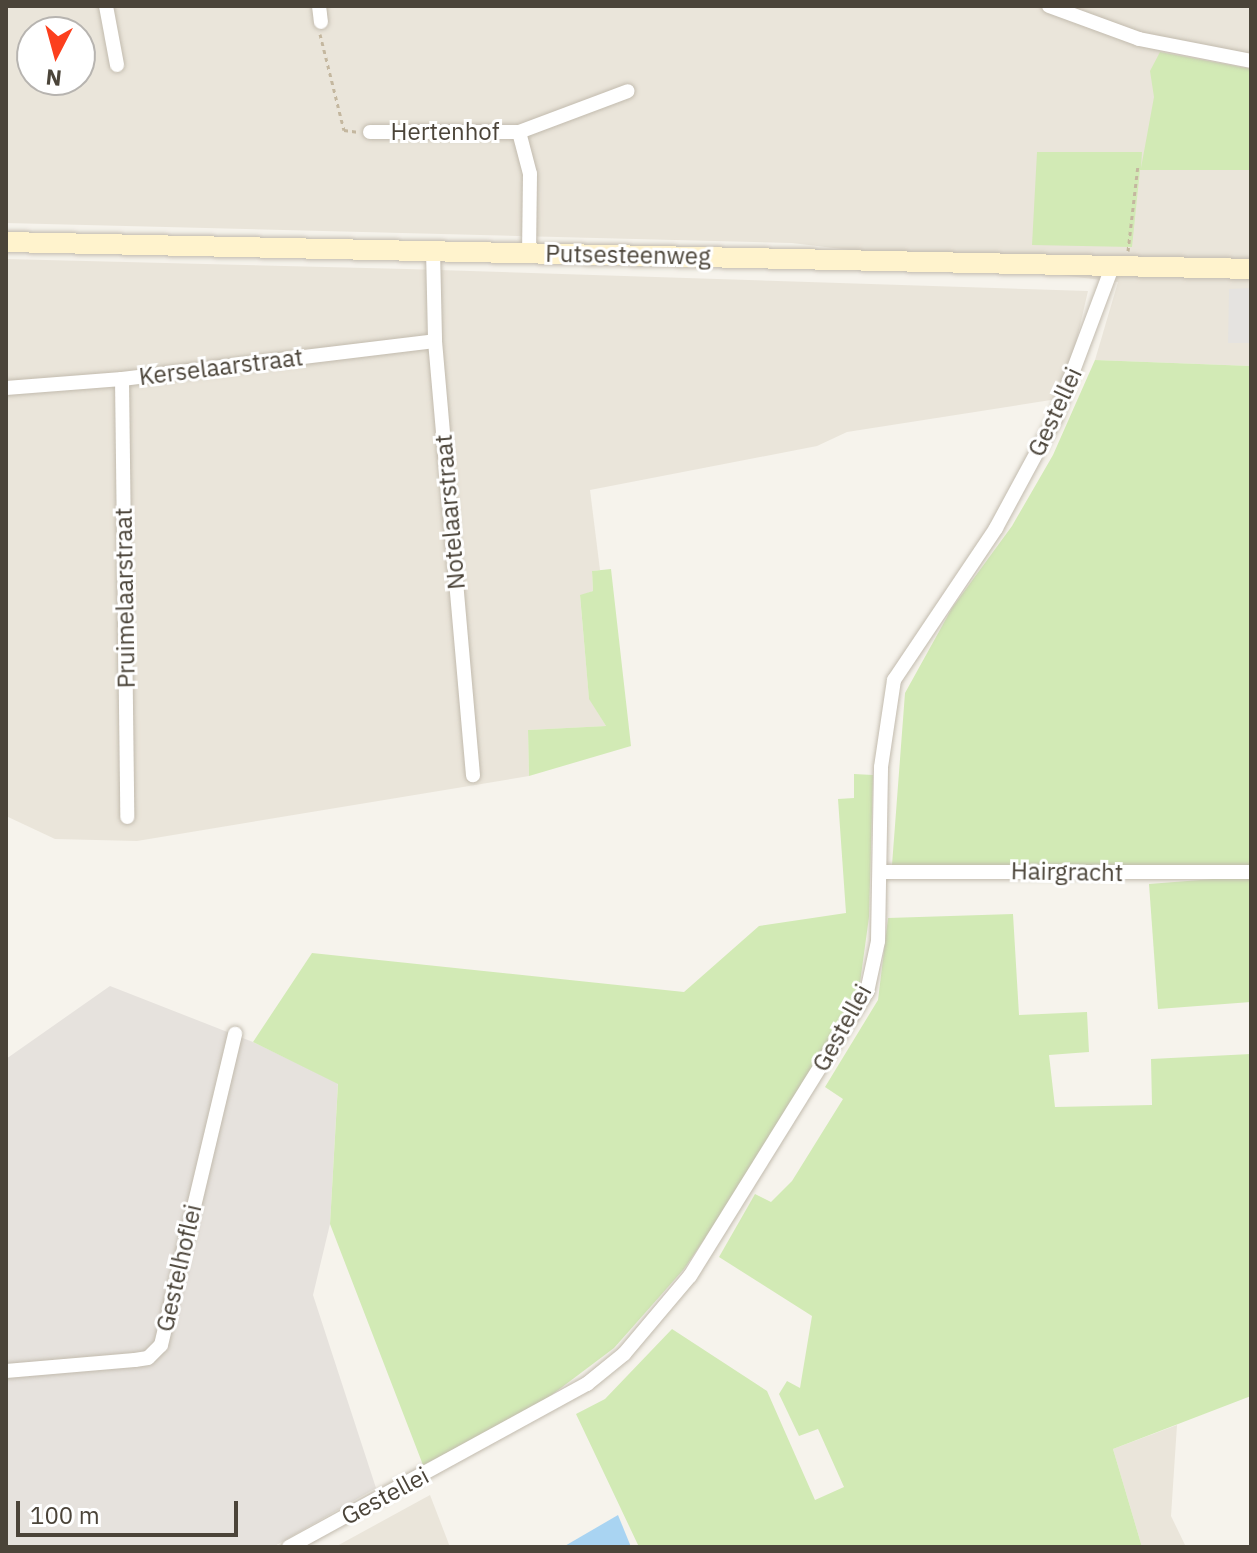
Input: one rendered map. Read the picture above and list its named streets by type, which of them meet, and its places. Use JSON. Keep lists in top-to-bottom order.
{
  "streets": {
    "main road": ["Putsesteenweg"],
    "street": [
      "Hertenhof",
      "Kerselaarstraat",
      "Gestellei",
      "Notelaarstraat",
      "Pruimelaarstraat",
      "Hairgracht",
      "Gestelhoflei"
    ]
  },
  "crossings": [
    ["Hertenhof", "Putsesteenweg"],
    ["Putsesteenweg", "Gestellei"],
    ["Putsesteenweg", "Notelaarstraat"],
    ["Kerselaarstraat", "Notelaarstraat"],
    ["Kerselaarstraat", "Pruimelaarstraat"],
    ["Gestellei", "Hairgracht"]
  ],
  "scale_bar": "100 m",
  "north": "bottom"
}
